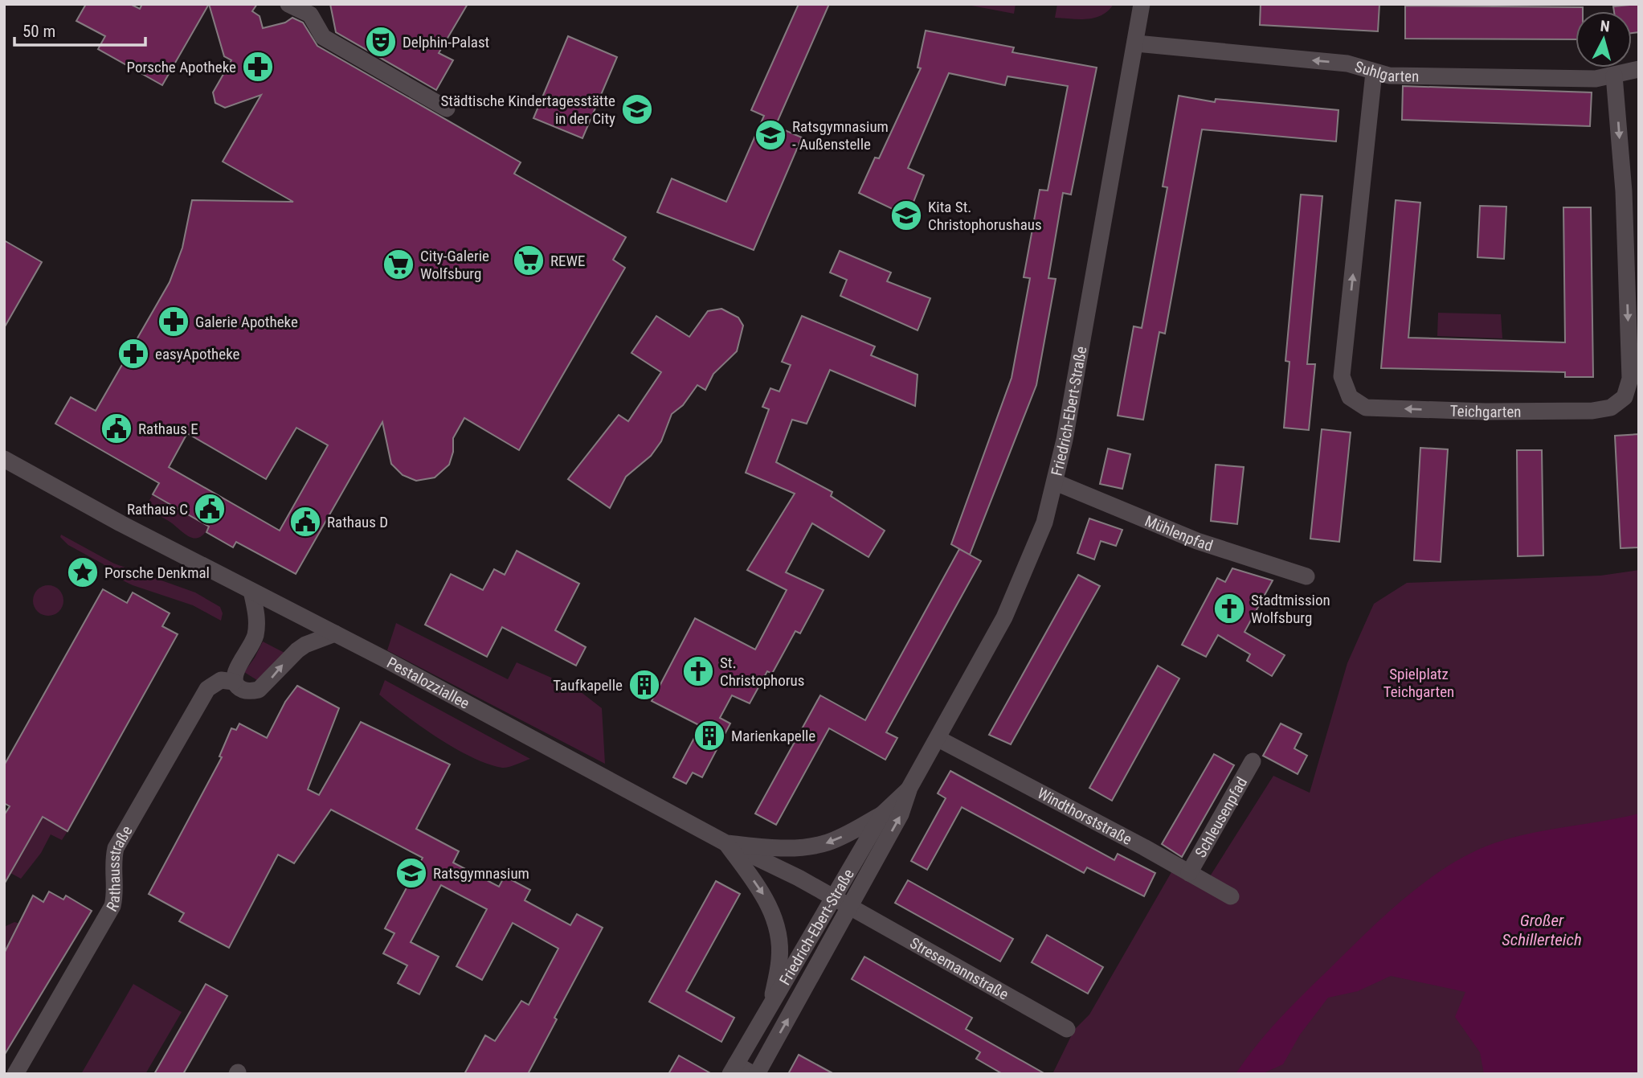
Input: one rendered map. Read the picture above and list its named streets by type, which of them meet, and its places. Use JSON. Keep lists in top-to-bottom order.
{
  "streets": {
    "street": [
      "Suhlgarten",
      "Friedrich-Ebert-Straße",
      "Teichgarten",
      "Mühlenpfad",
      "Pestalozziallee",
      "Windthorststraße",
      "Schleusenpfad",
      "Rathausstraße",
      "Stresemannstraße"
    ]
  },
  "crossings": [
    ["Suhlgarten", "Friedrich-Ebert-Straße"],
    ["Suhlgarten", "Teichgarten"],
    ["Friedrich-Ebert-Straße", "Mühlenpfad"],
    ["Friedrich-Ebert-Straße", "Pestalozziallee"],
    ["Friedrich-Ebert-Straße", "Windthorststraße"],
    ["Friedrich-Ebert-Straße", "Stresemannstraße"],
    ["Pestalozziallee", "Stresemannstraße"],
    ["Windthorststraße", "Schleusenpfad"]
  ],
  "one_way": ["Suhlgarten"],
  "water": ["Großer Schillerteich"],
  "parks": ["Spielplatz Teichgarten"],
  "places": {
    "theatre": ["Delphin-Palast"],
    "pharmacy": ["Porsche Apotheke", "Galerie Apotheke", "easyApotheke"],
    "school or university": [
      "Städtische Kindertagesstätte in der City",
      "Ratsgymnasium - Außenstelle",
      "Kita St. Christophorushaus",
      "Ratsgymnasium"
    ],
    "supermarket": ["REWE", "City-Galerie Wolfsburg"],
    "public building": ["Rathaus E", "Rathaus C", "Rathaus D"],
    "place": ["Porsche Denkmal"],
    "church": ["Stadtmission Wolfsburg", "St. Christophorus"],
    "building": ["Taufkapelle", "Marienkapelle"]
  },
  "scale_bar": "50 m",
  "north": "top"
}
